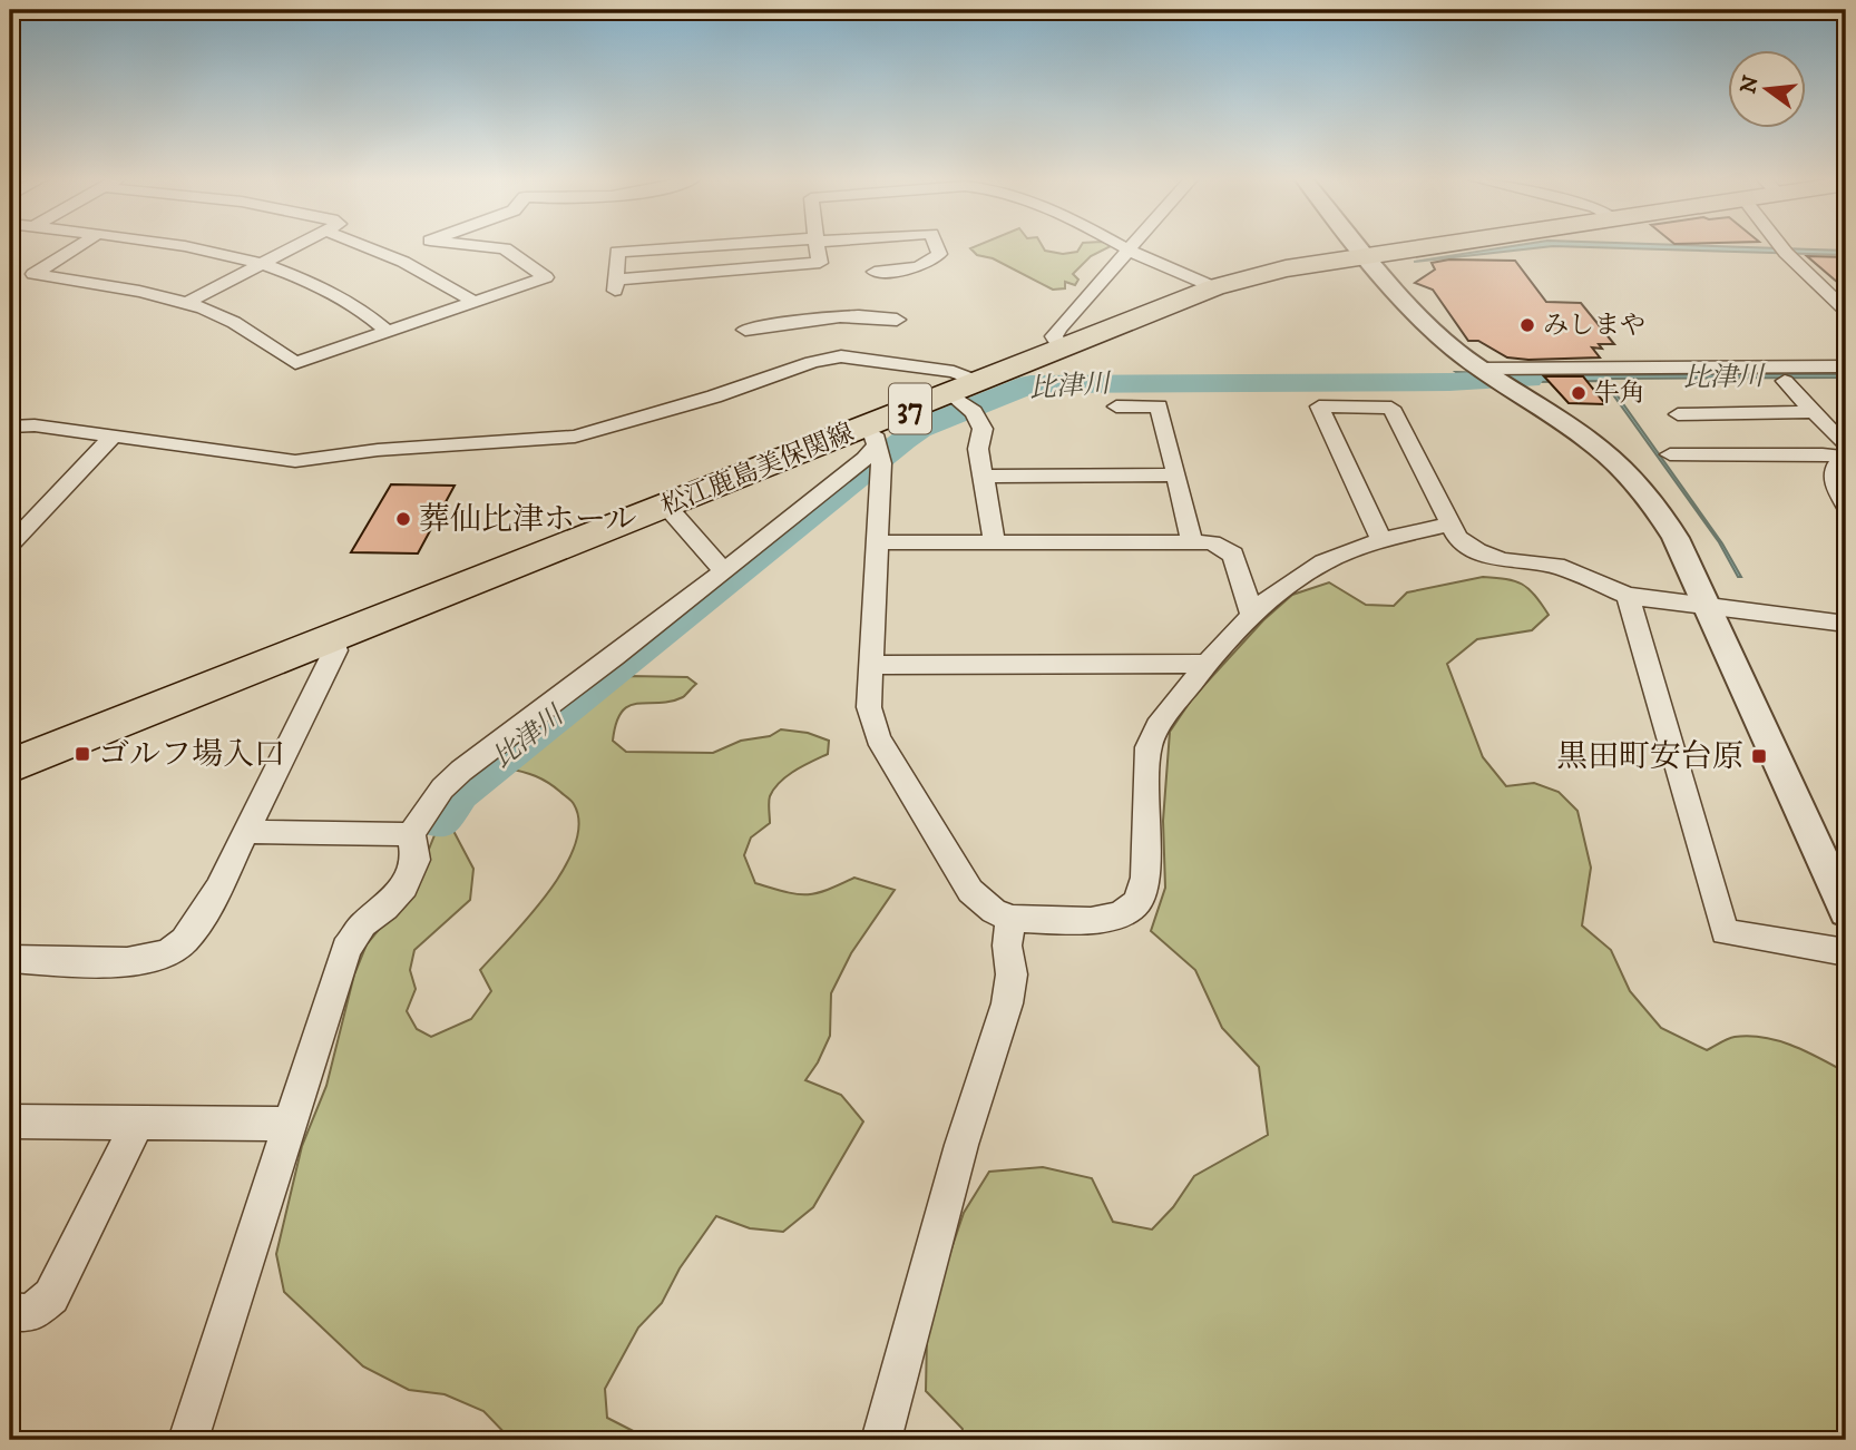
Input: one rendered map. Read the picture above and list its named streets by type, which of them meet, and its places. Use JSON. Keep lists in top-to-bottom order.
{
  "streets": {
    "main road": ["37", "松江鹿島美保関線"]
  },
  "water": ["比津川"],
  "places": {
    "other": ["みしまや", "牛角", "葬仙比津ホール"],
    "transit": ["ゴルフ場入口", "黒田町安台原"]
  },
  "north": "left"
}
